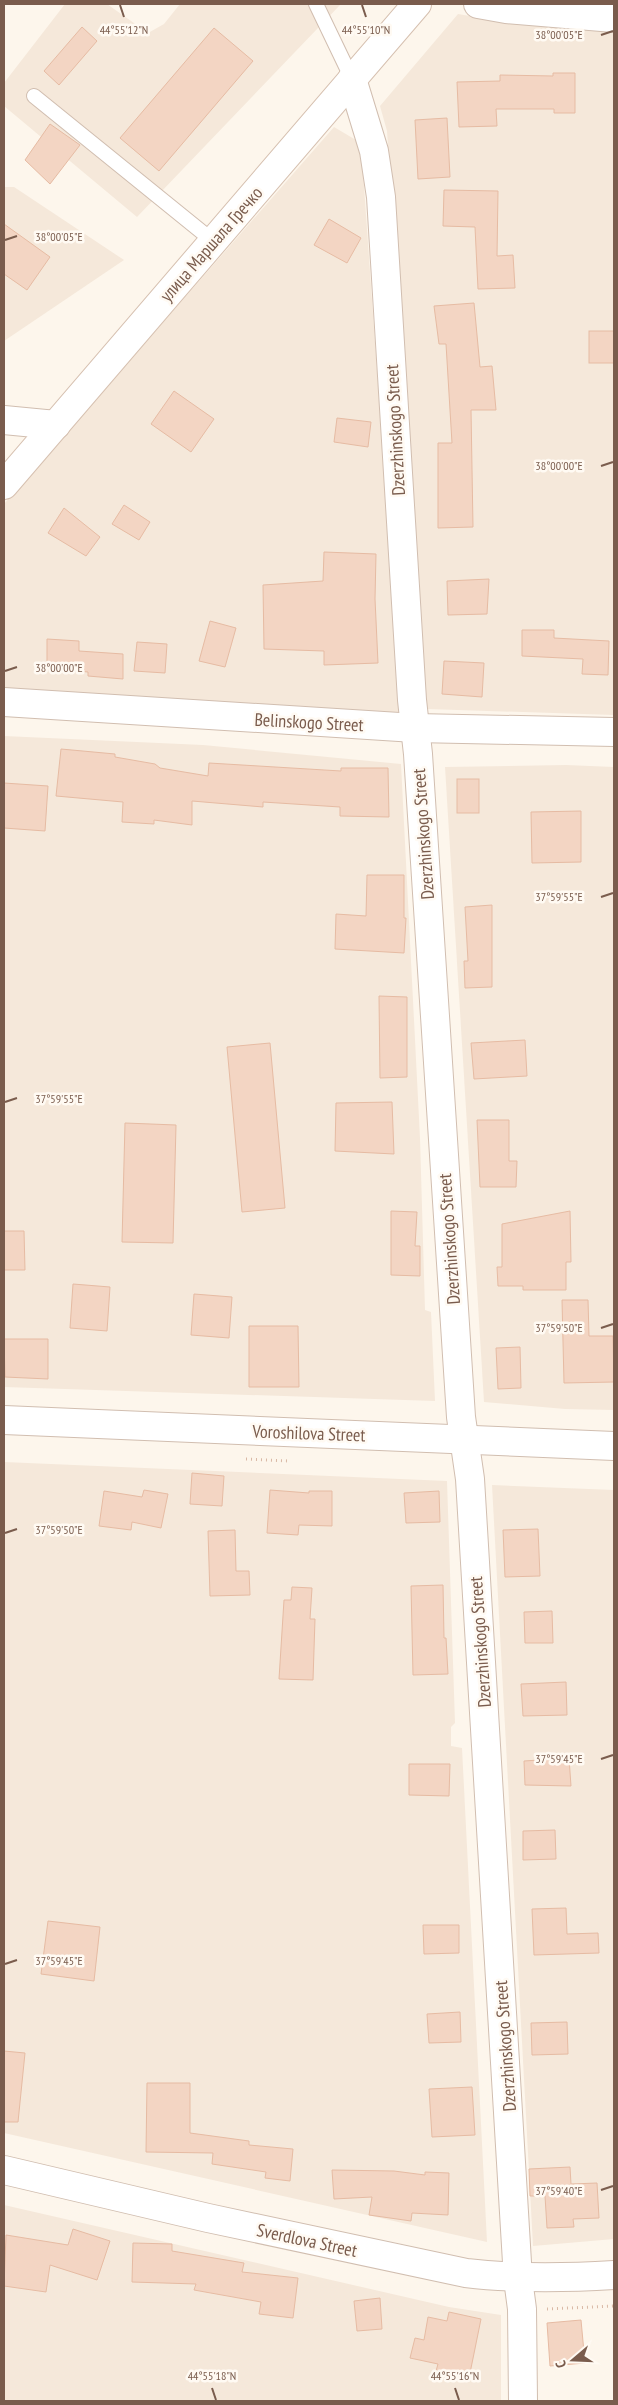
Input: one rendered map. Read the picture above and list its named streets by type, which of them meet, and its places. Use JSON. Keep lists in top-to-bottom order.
{
  "streets": {
    "street": [
      "улица Маршала Гречко",
      "Dzerzhinskogo Street",
      "Belinskogo Street",
      "Voroshilova Street",
      "Sverdlova Street"
    ]
  },
  "crossings": [
    ["улица Маршала Гречко", "Dzerzhinskogo Street"],
    ["Dzerzhinskogo Street", "Belinskogo Street"],
    ["Dzerzhinskogo Street", "Voroshilova Street"],
    ["Dzerzhinskogo Street", "Sverdlova Street"]
  ],
  "north": "left",
  "coordinates": [
    "44°55'12\"N",
    "44°55'10\"N",
    "38°00'05\"E",
    "38°00'00\"E",
    "37°59'55\"E",
    "37°59'50\"E",
    "37°59'45\"E",
    "37°59'40\"E",
    "44°55'18\"N",
    "44°55'16\"N"
  ]
}
